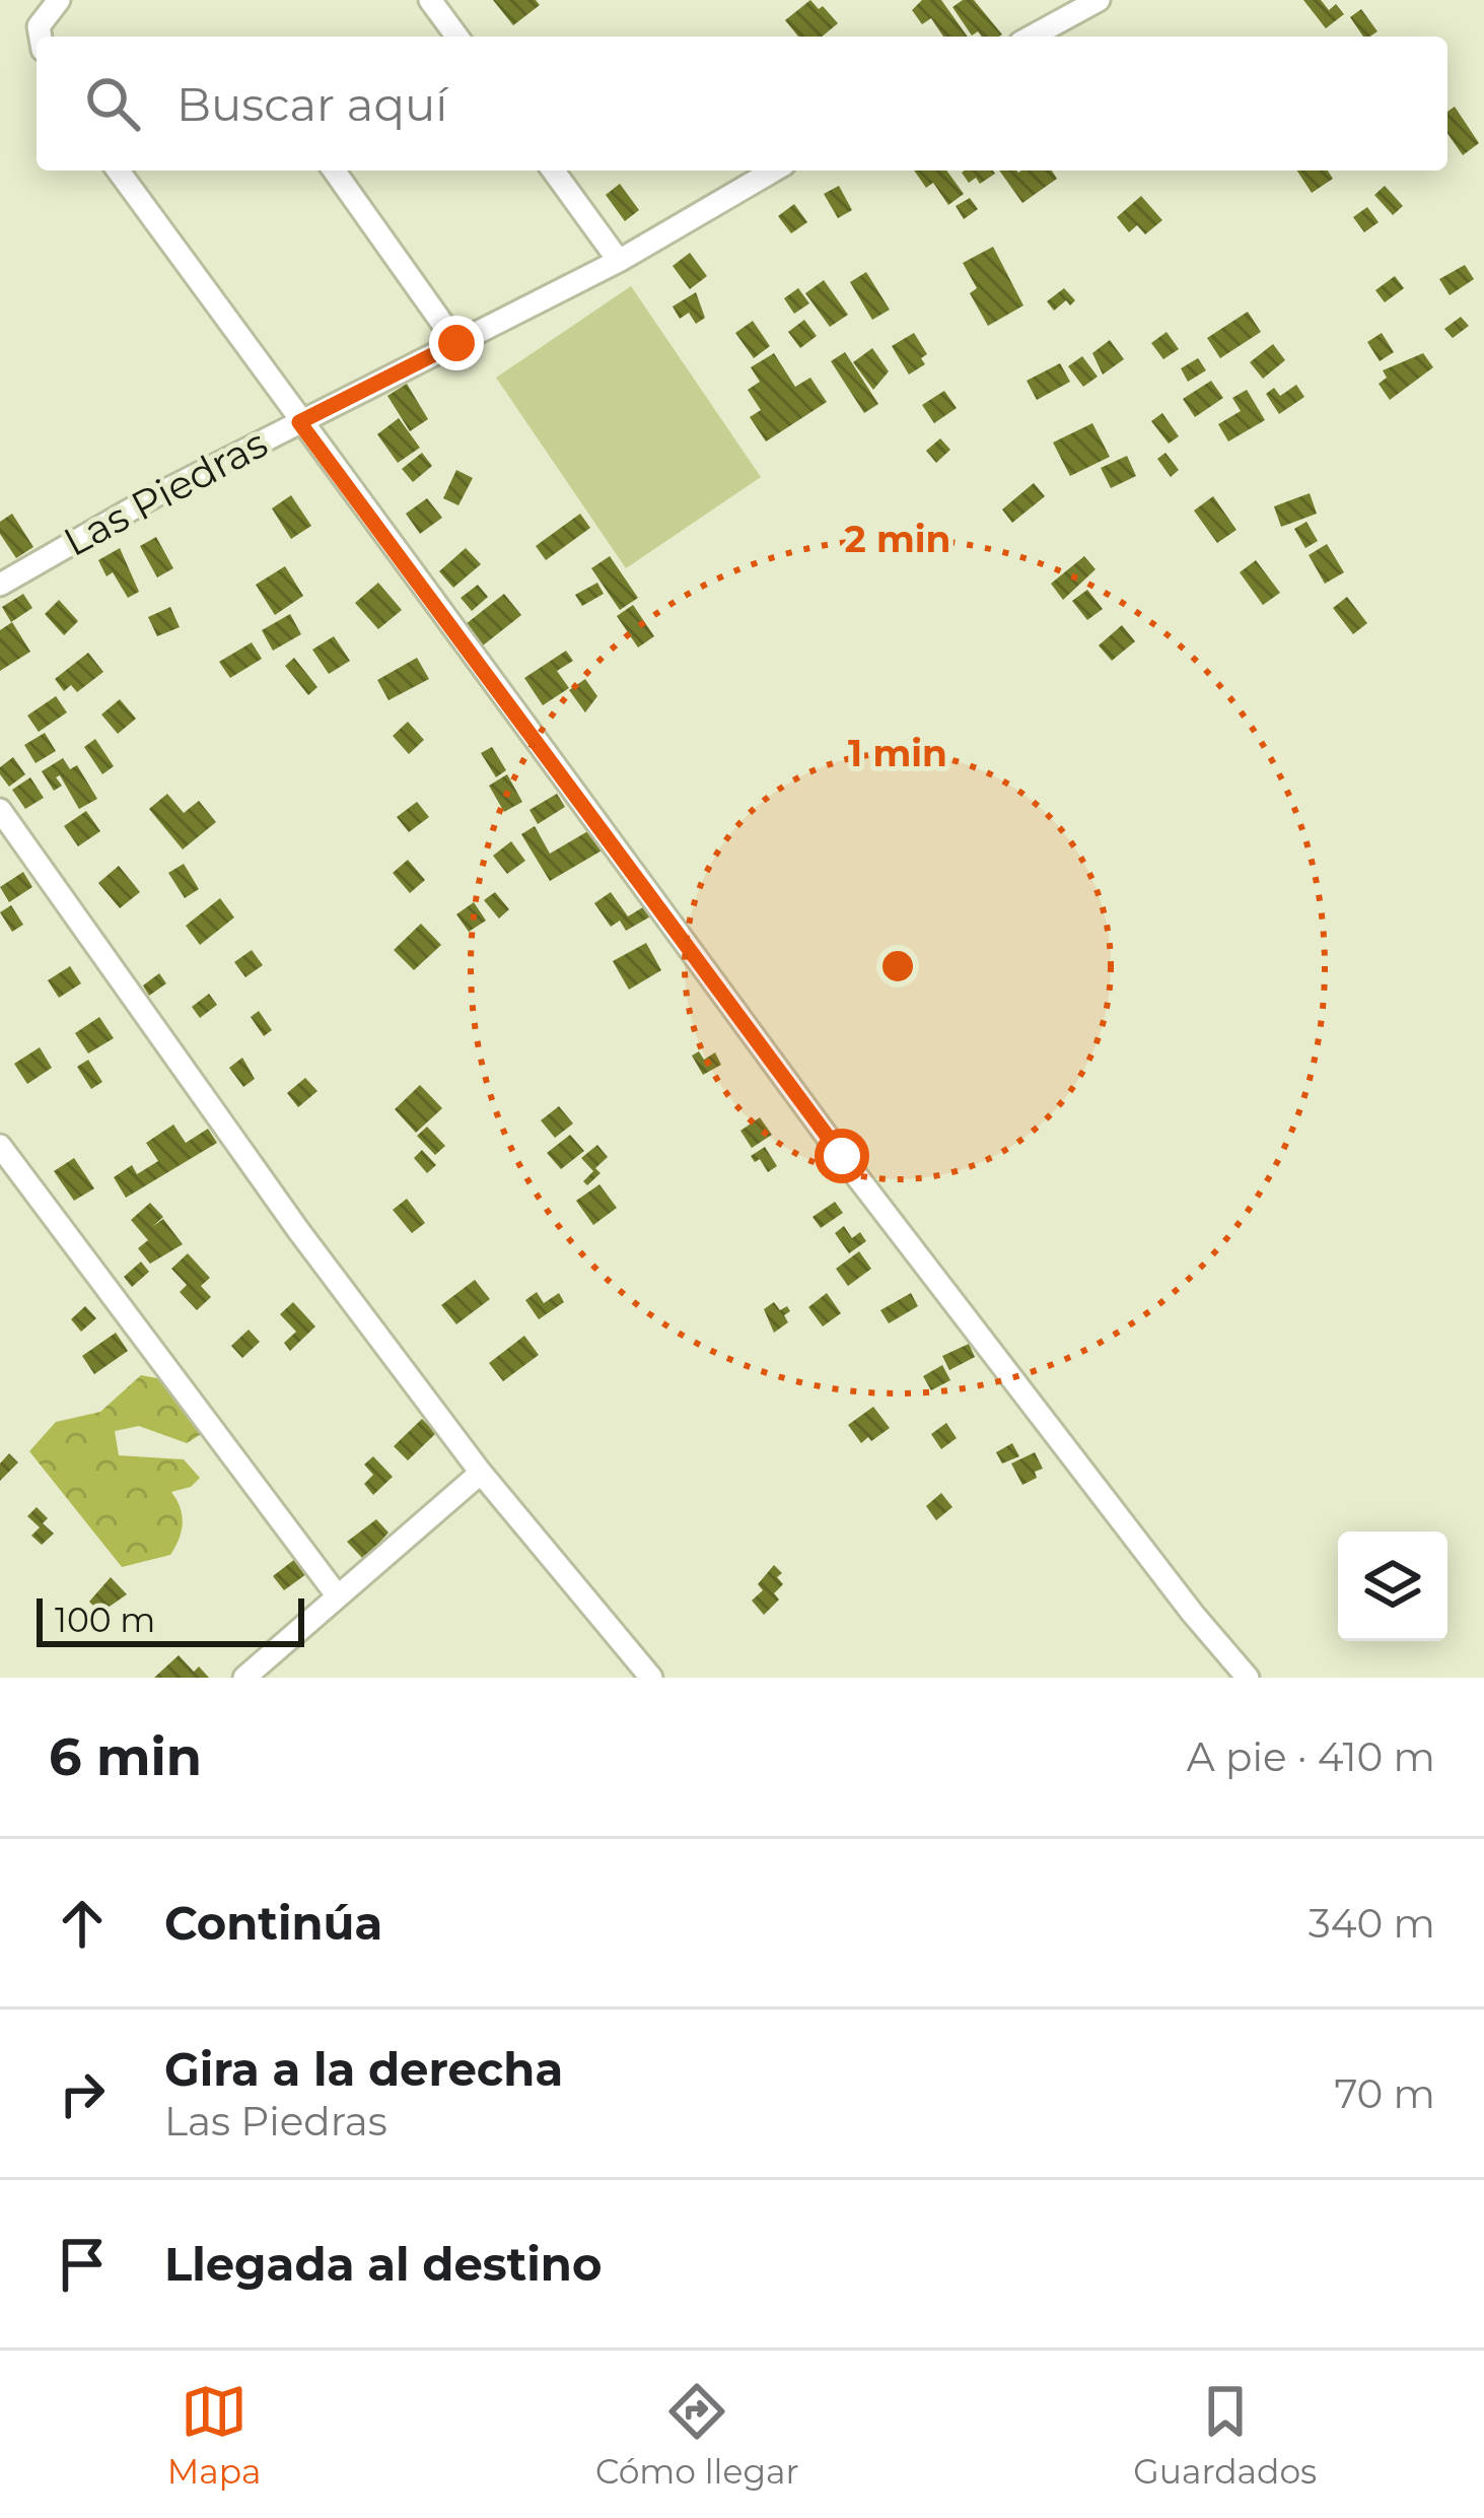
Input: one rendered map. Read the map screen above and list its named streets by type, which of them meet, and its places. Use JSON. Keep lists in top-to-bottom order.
{
  "streets": {
    "street": ["Las Piedras"]
  },
  "scale_bar": "100 m",
  "page": {
    "search": "Buscar aquí",
    "scale": "100 m",
    "heading": ["6 min", "A pie · 410 m"],
    "list": [
      ["Continúa", "340 m"],
      ["Gira a la derecha", "Las Piedras", "70 m"],
      "Llegada al destino"
    ],
    "nav": ["Mapa", "Cómo llegar", "Guardados"]
  },
  "rings": ["2 min", "1 min"]
}
